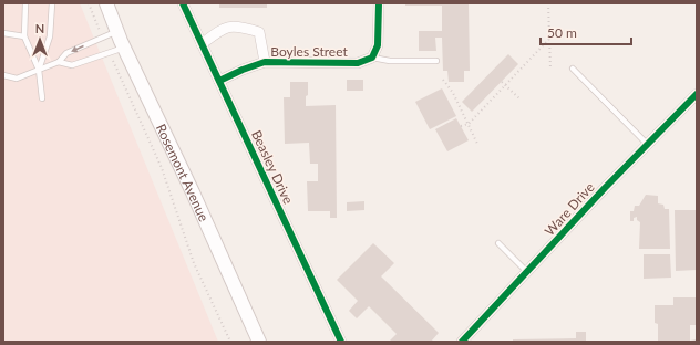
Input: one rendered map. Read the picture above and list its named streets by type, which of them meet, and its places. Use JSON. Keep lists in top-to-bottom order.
{
  "streets": {
    "main road": ["Rosemont Avenue"],
    "street": ["Boyles Street", "Beasley Drive", "Ware Drive"]
  },
  "crossings": [
    ["Boyles Street", "Beasley Drive"]
  ],
  "scale_bar": "50 m",
  "north": "top"
}
